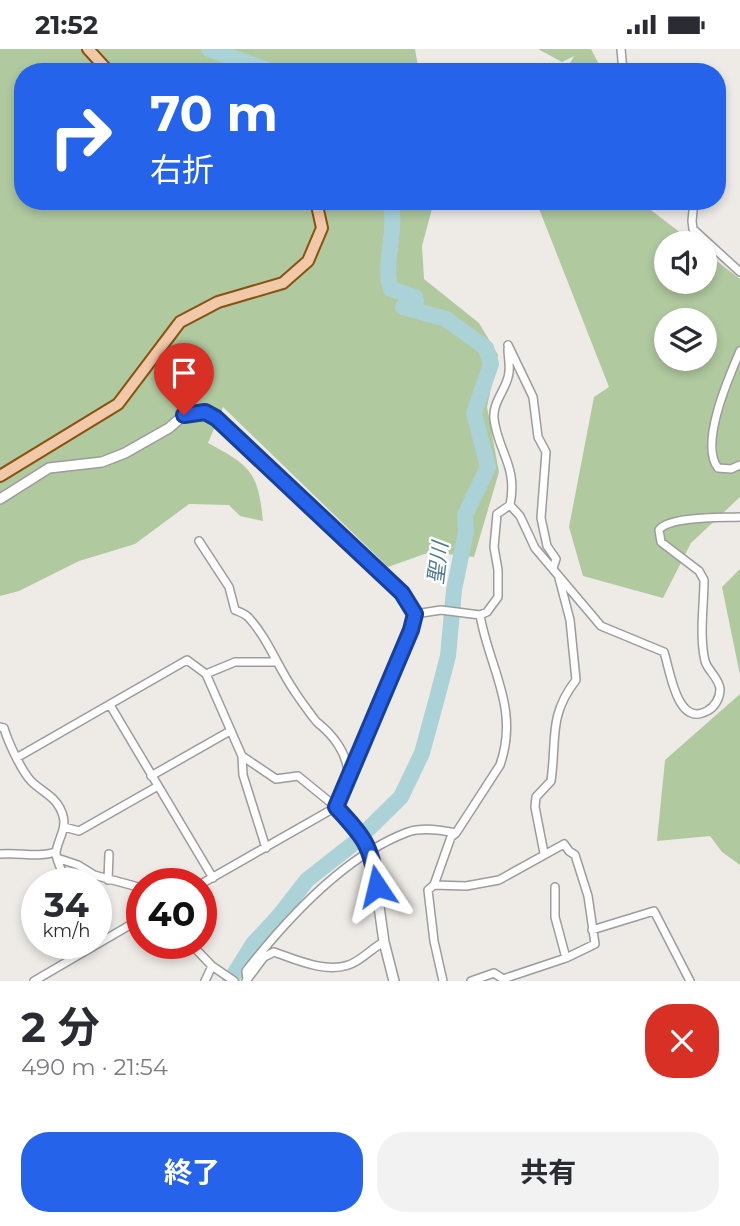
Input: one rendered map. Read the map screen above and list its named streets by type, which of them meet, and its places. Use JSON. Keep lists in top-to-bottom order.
{
  "water": ["聖川"],
  "page": {
    "status": "21:52",
    "turn": ["70 m", "右折"],
    "speed": "34 km/h",
    "limit": "40",
    "heading": ["2 分", "490 m · 21:54"],
    "buttons": ["終了", "共有"]
  }
}
